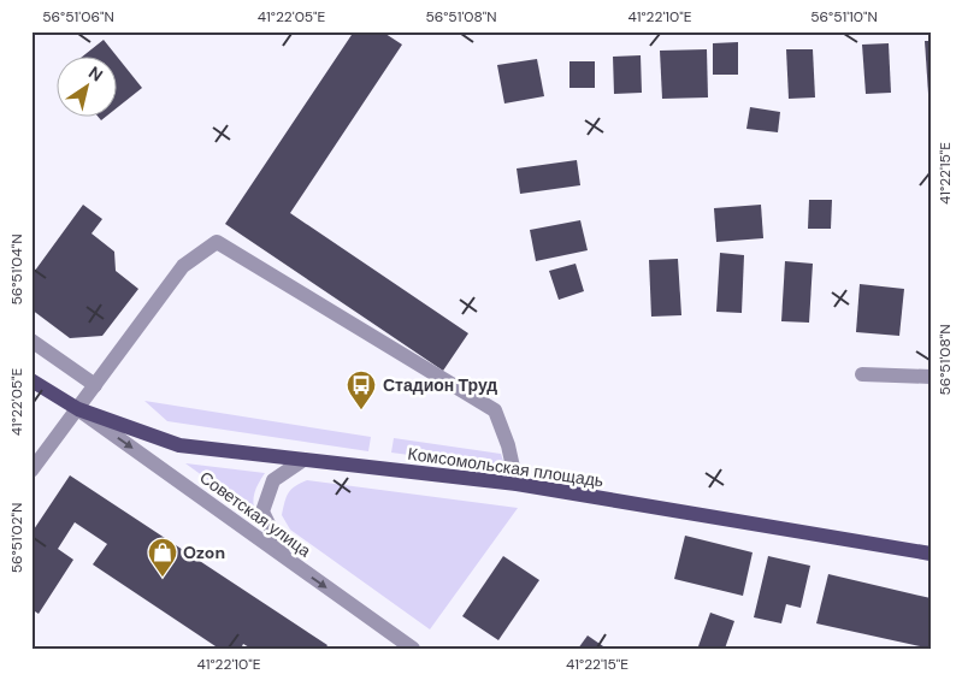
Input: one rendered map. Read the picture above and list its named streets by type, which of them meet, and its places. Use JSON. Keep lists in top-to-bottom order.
{
  "streets": {
    "main road": ["Комсомольская площадь"],
    "street": ["Советская улица"]
  },
  "crossings": [
    ["Комсомольская площадь", "Советская улица"]
  ],
  "one_way": ["Советская улица"],
  "places": {
    "bus stop": ["Стадион Труд"],
    "shop": ["Ozon"]
  },
  "north": "top right",
  "coordinates": [
    "56°51'06\"N",
    "41°22'05\"E",
    "56°51'08\"N",
    "41°22'10\"E",
    "56°51'10\"N",
    "41°22'15\"E",
    "56°51'04\"N",
    "56°51'02\"N"
  ]
}
